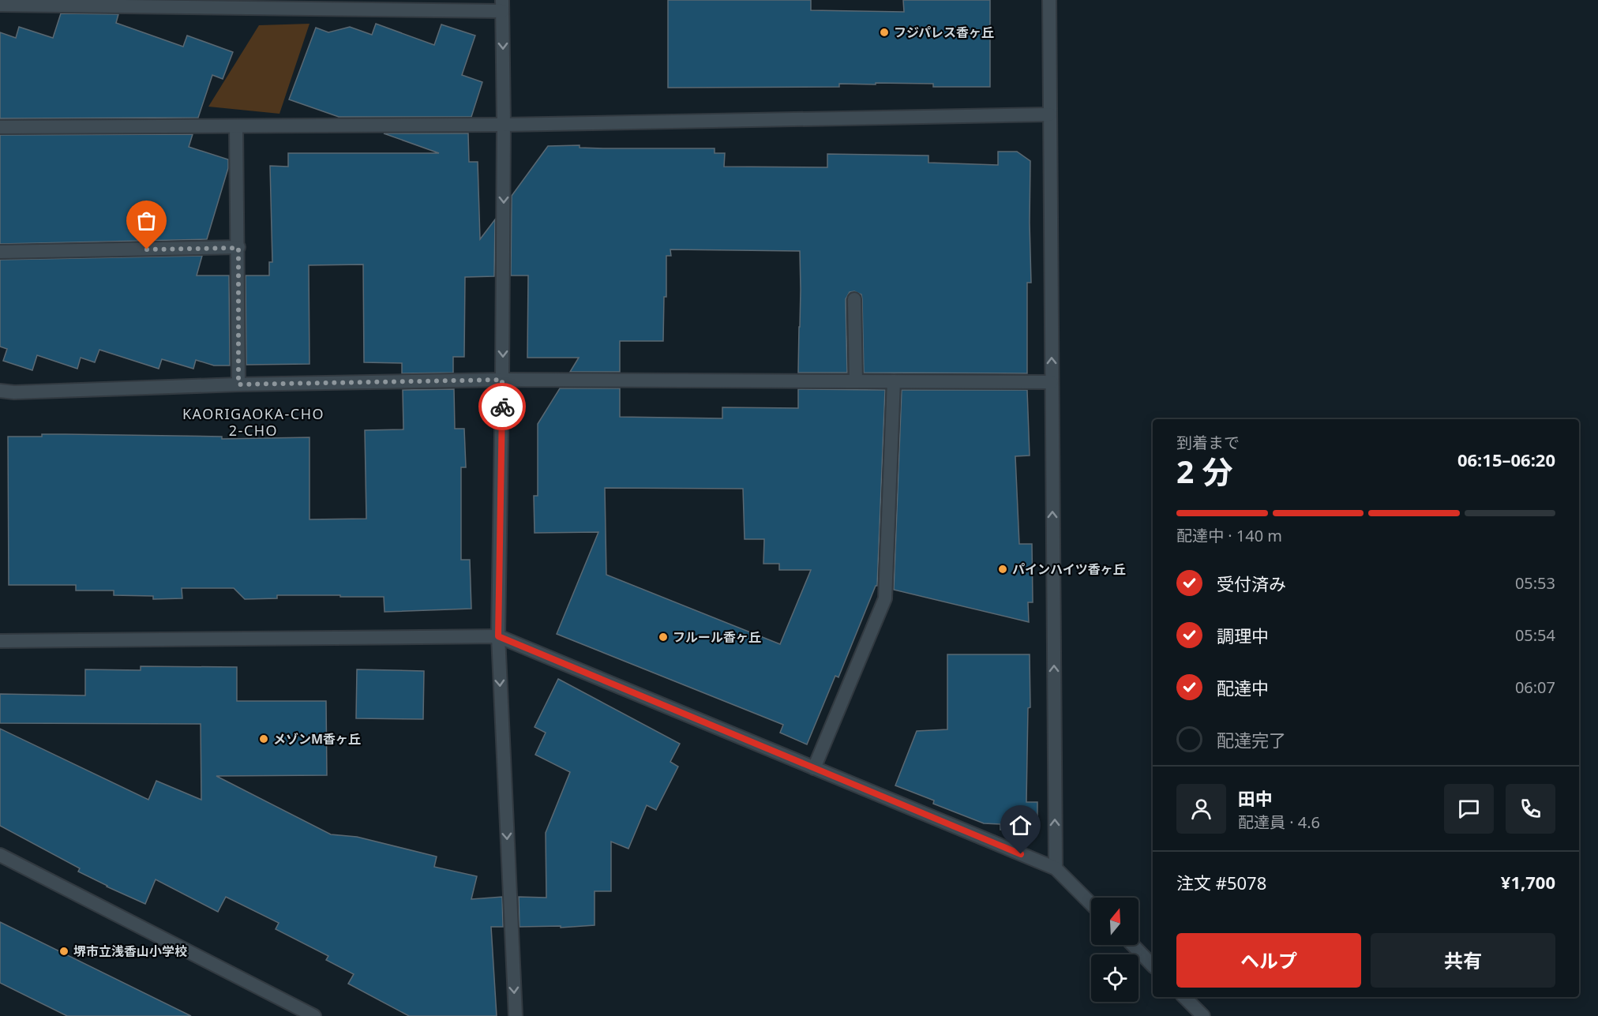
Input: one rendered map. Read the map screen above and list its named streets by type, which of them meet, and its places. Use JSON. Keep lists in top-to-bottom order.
{
  "districts": ["KAORIGAOKA-CHO 2-CHO"],
  "places": [
    "フジパレス香ヶ丘",
    "パインハイツ香ヶ丘",
    "フルール香ヶ丘",
    "メゾンM香ヶ丘",
    "堺市立浅香山小学校"
  ],
  "north": "top",
  "page": {
    "heading": ["2 分", "到着まで", "06:15–06:20"],
    "panel": [
      "田中",
      "配達員 · 4.6",
      "注文 #5078",
      "¥1,700"
    ],
    "bar": "配達中 · 140 m",
    "list": [
      ["受付済み", "05:53"],
      ["調理中", "05:54"],
      ["配達中", "06:07"],
      "配達完了"
    ],
    "buttons": ["ヘルプ", "共有"]
  }
}
